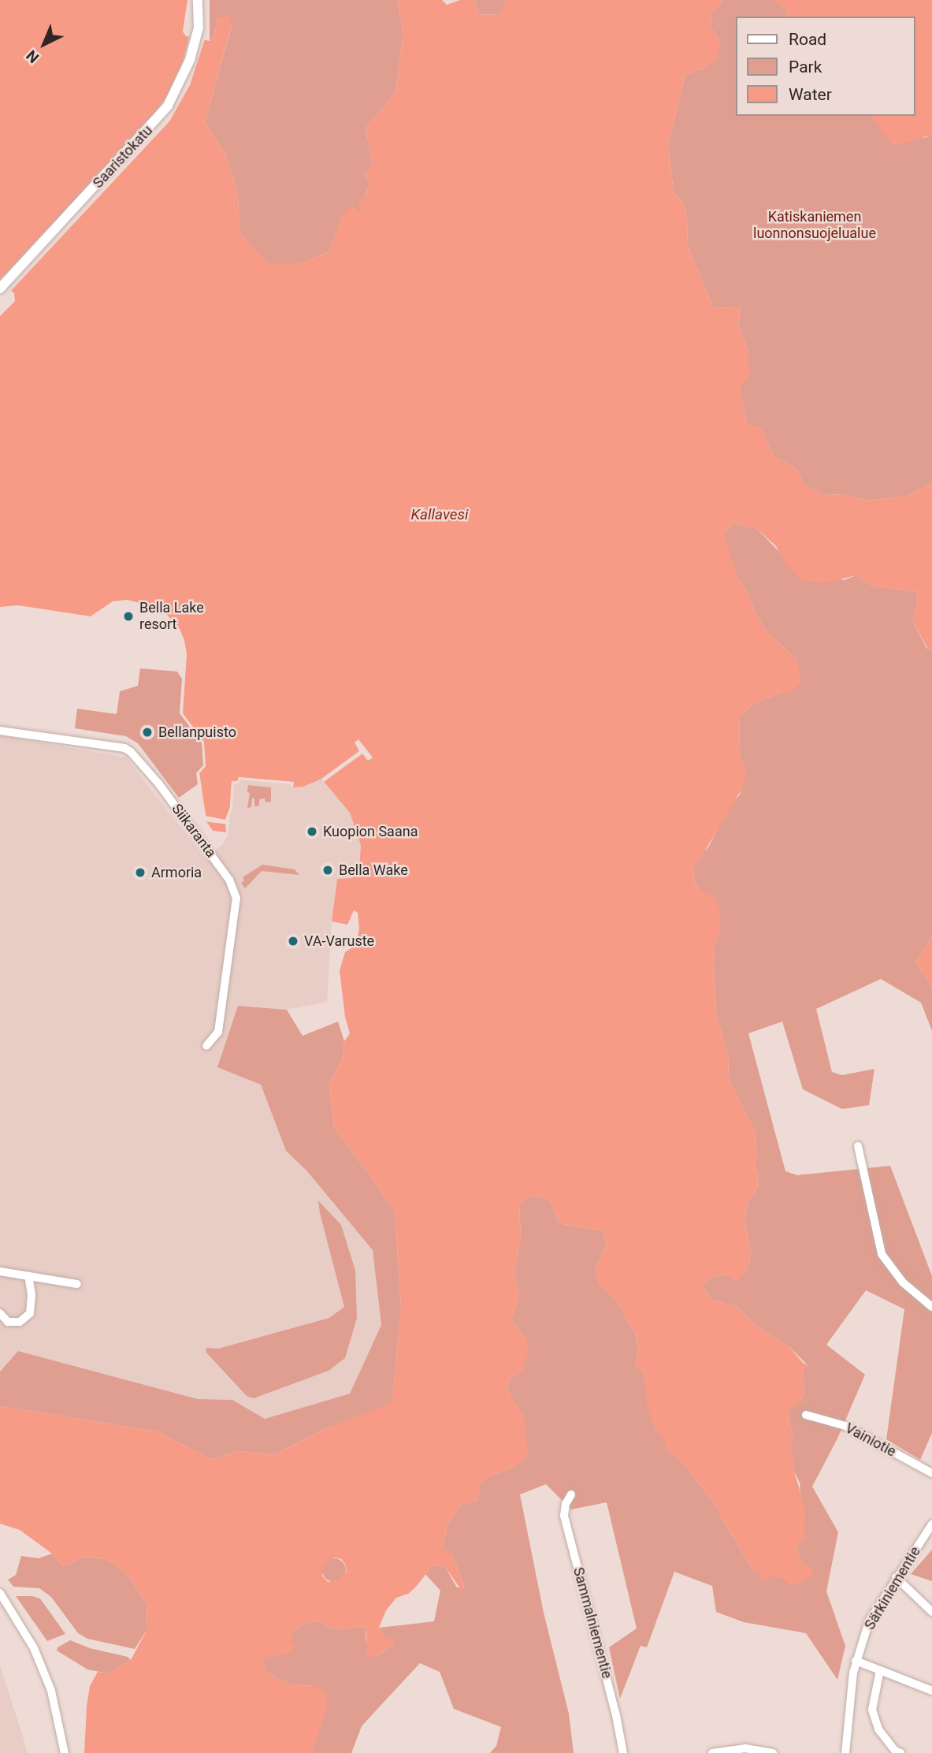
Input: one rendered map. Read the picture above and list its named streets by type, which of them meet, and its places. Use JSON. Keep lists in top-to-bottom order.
{
  "streets": {
    "main road": ["Saaristokatu"],
    "street": [
      "Siikaranta",
      "Vainiotie",
      "Särkiniementie",
      "Sammalniementie"
    ]
  },
  "water": ["Kallavesi"],
  "parks": ["Katiskaniemen luonnonsuojelualue"],
  "places": [
    "Bella Lake resort",
    "Bellanpuisto",
    "Kuopion Saana",
    "Bella Wake",
    "Armoria",
    "VA-Varuste"
  ],
  "legend": ["Road", "Park", "Water"],
  "north": "bottom left"
}
